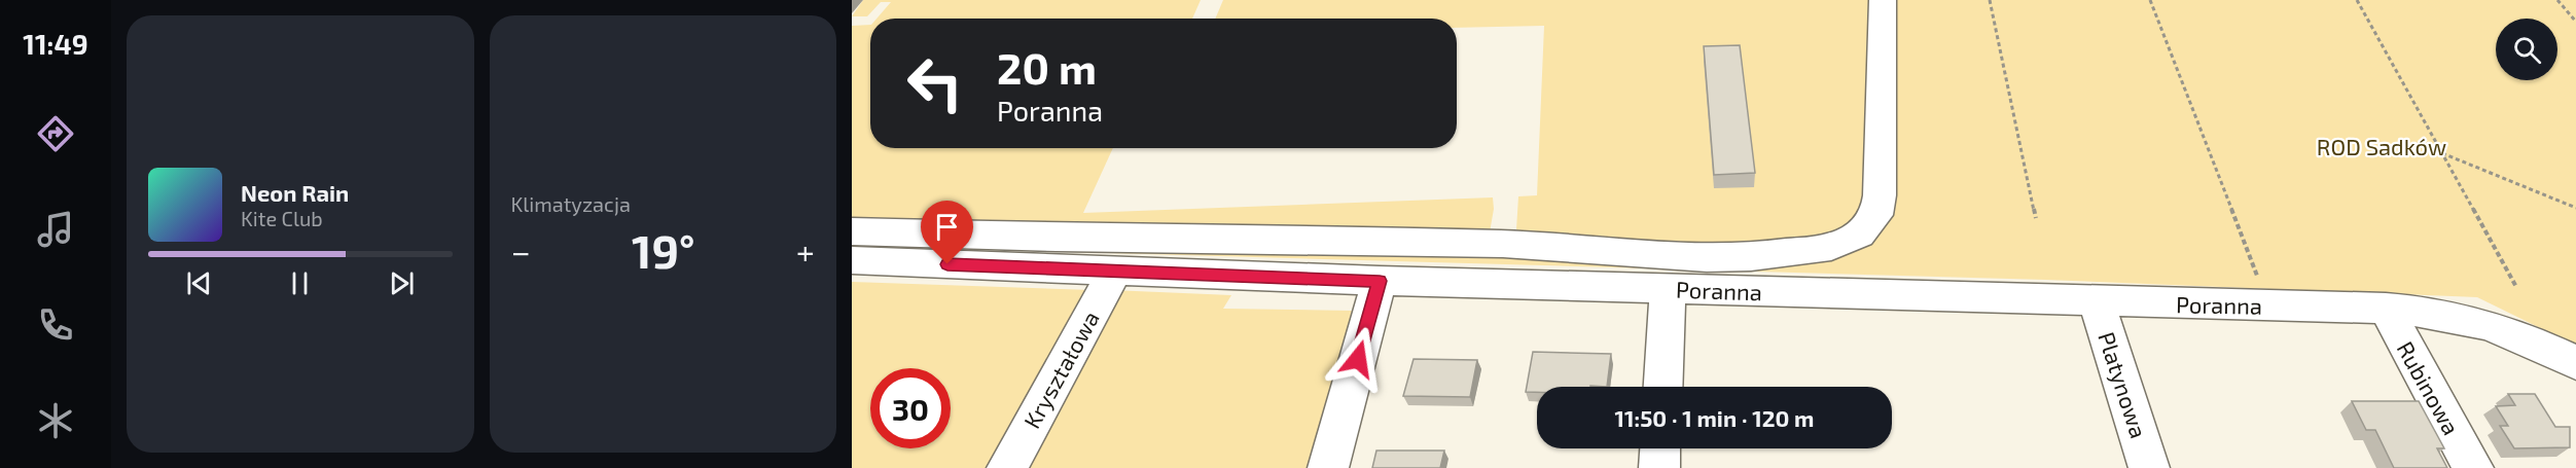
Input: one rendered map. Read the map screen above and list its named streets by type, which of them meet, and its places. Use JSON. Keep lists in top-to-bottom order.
{
  "streets": {
    "street": [
      "Poranna",
      "Kryształowa",
      "Platynowa",
      "Rubinowa"
    ]
  },
  "crossings": [
    ["Poranna", "Kryształowa"],
    ["Poranna", "Platynowa"],
    ["Poranna", "Rubinowa"]
  ],
  "parks": ["ROD Sadków"],
  "page": {
    "tabs": "11:49",
    "tile": "Klimatyzacja",
    "turn": ["20 m", "Poranna"],
    "song": ["Neon Rain", "Kite Club"],
    "heat": ["−", "19°", "+"],
    "limit": "30",
    "trip": "11:50 · 1 min · 120 m"
  }
}
